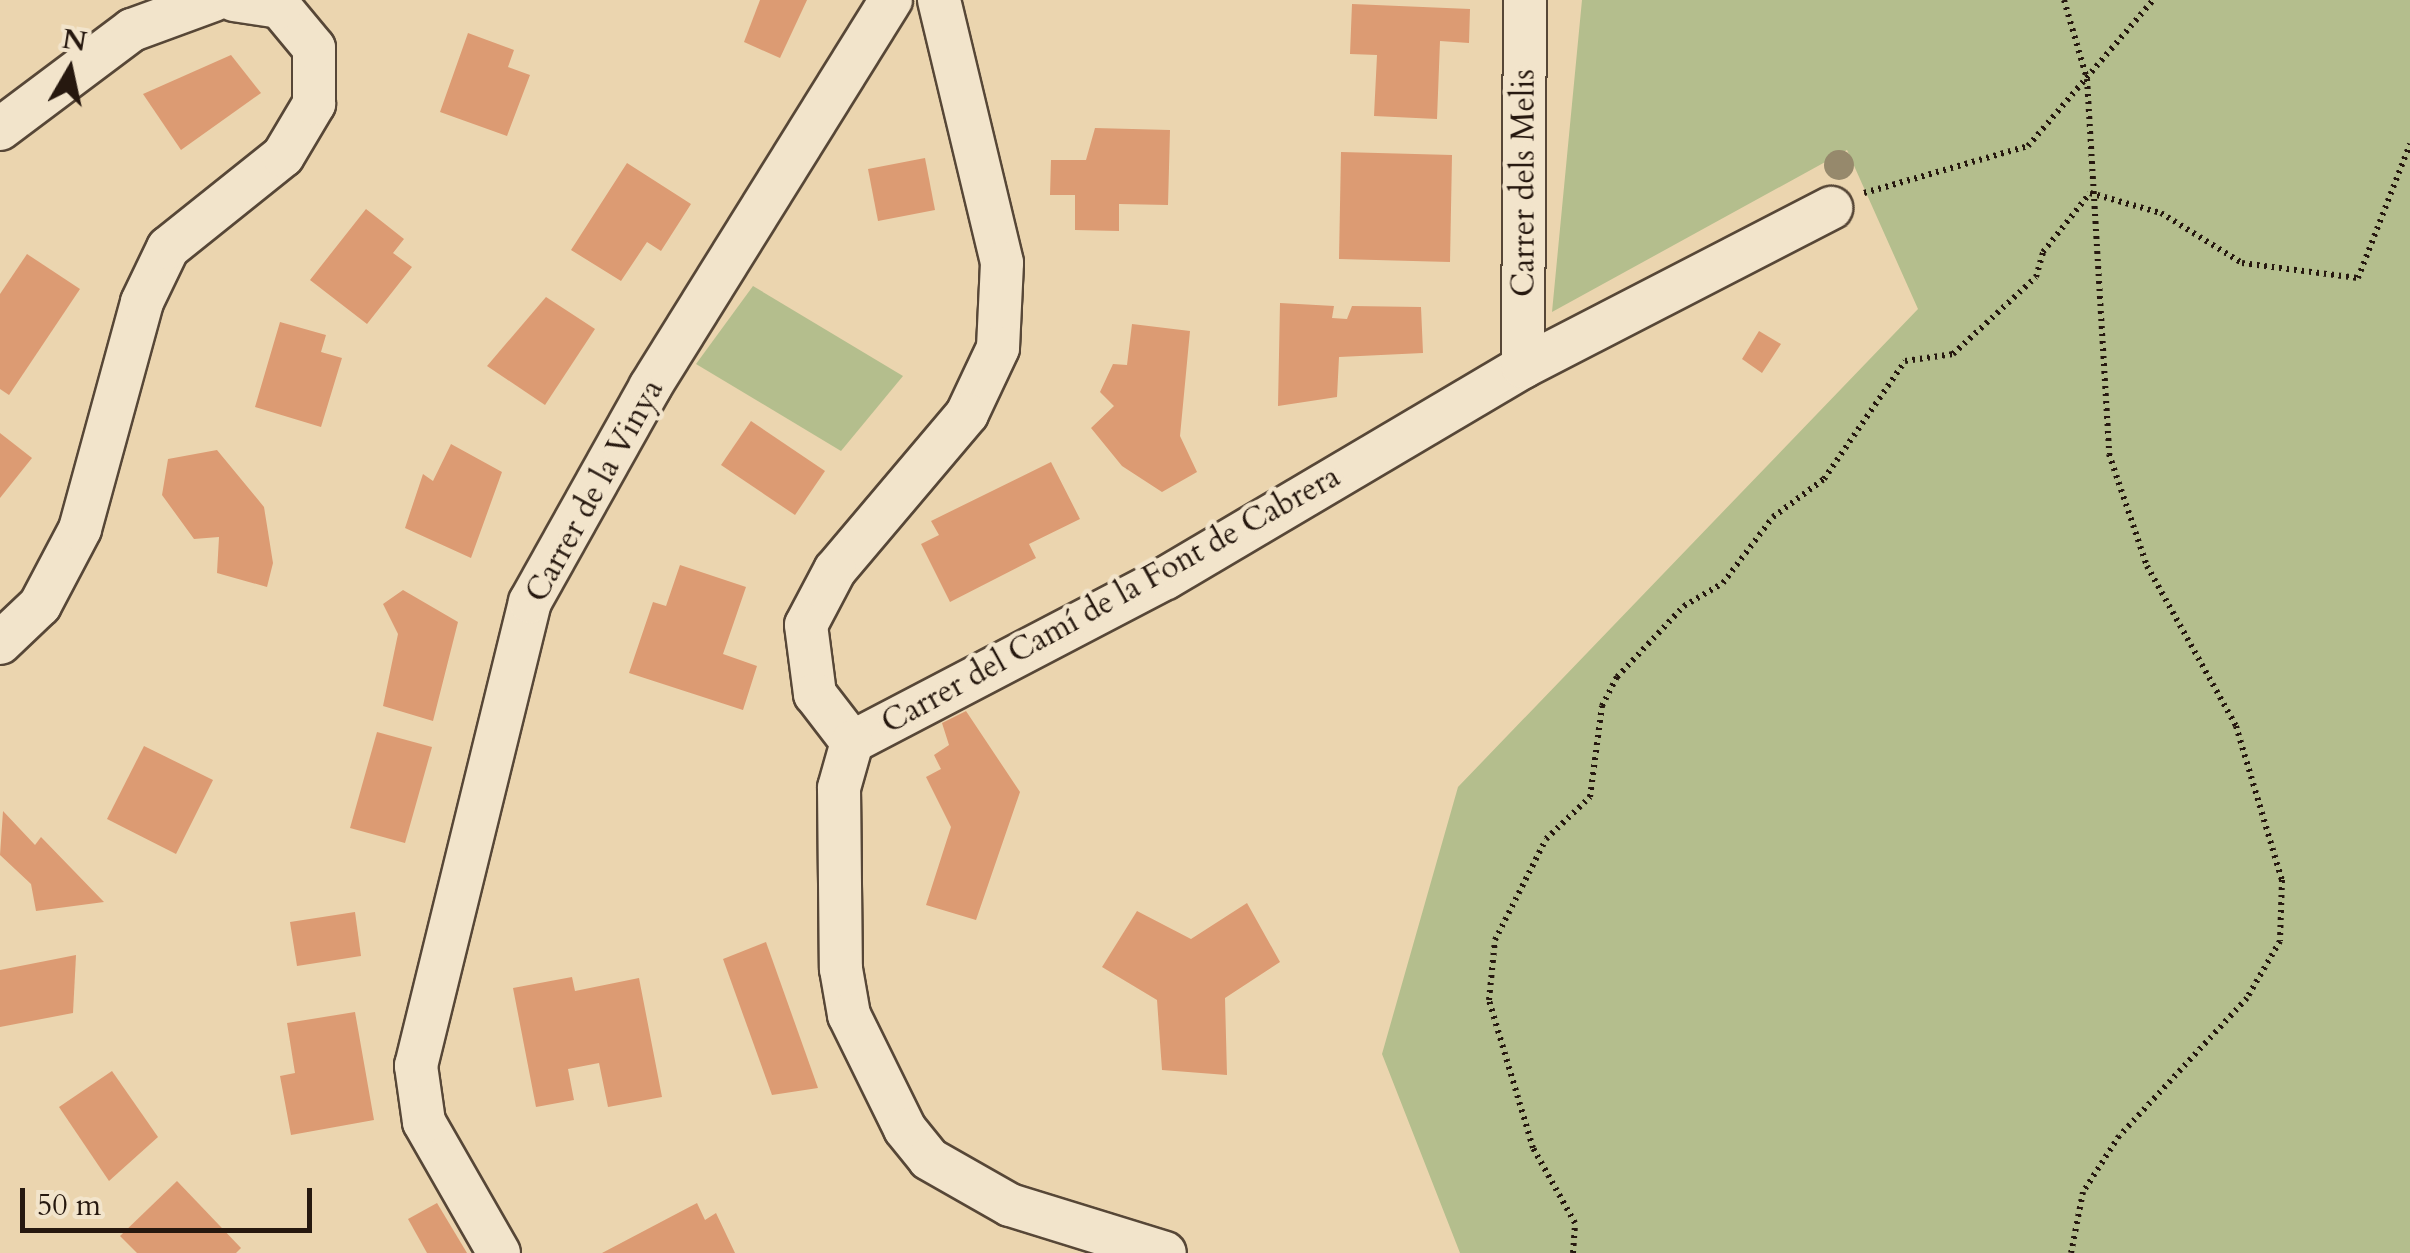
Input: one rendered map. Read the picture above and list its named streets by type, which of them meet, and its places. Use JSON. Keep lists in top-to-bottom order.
{
  "streets": {
    "street": ["Carrer dels Melis", "Carrer de la Vinya", "Carrer del Camí de la Font de Cabrera"]
  },
  "crossings": [
    ["Carrer dels Melis", "Carrer del Camí de la Font de Cabrera"]
  ],
  "scale_bar": "50 m",
  "north": "top"
}
